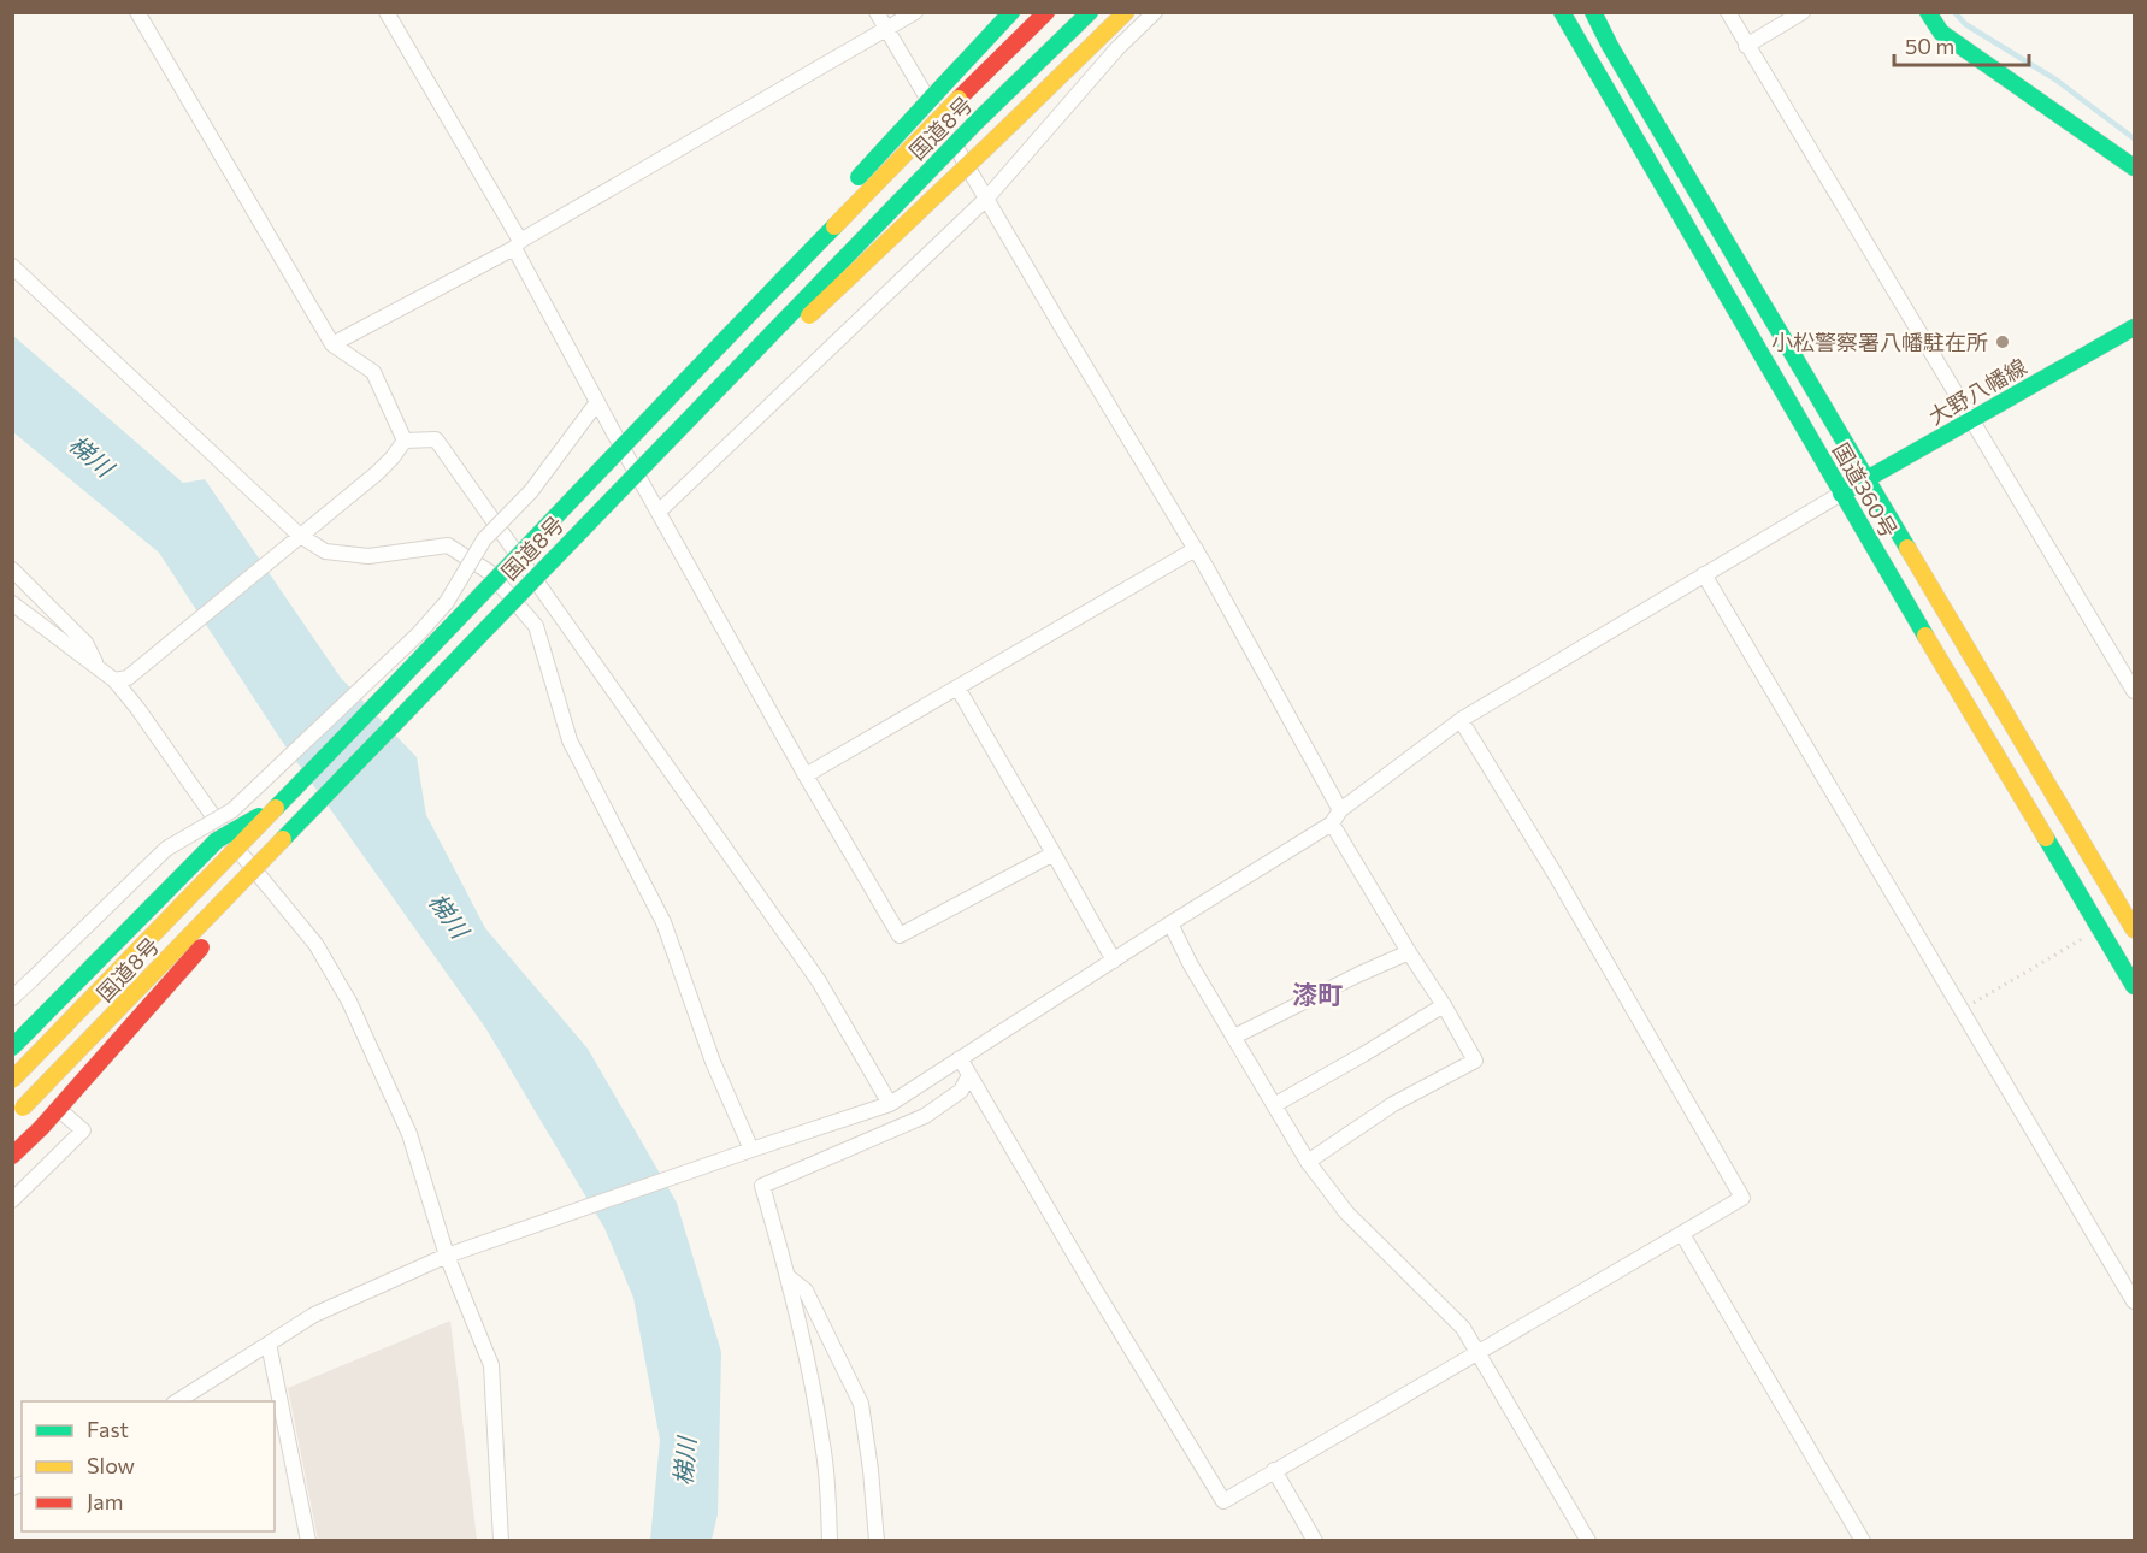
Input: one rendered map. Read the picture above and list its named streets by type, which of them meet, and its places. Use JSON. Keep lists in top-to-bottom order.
{
  "streets": {
    "main road": ["国道8号", "大野八幡線", "国道360号"]
  },
  "crossings": [
    ["大野八幡線", "国道360号"]
  ],
  "districts": ["漆町"],
  "water": ["梯川"],
  "places": ["小松警察署八幡駐在所"],
  "legend": ["Fast", "Slow", "Jam"],
  "scale_bar": "50 m"
}
